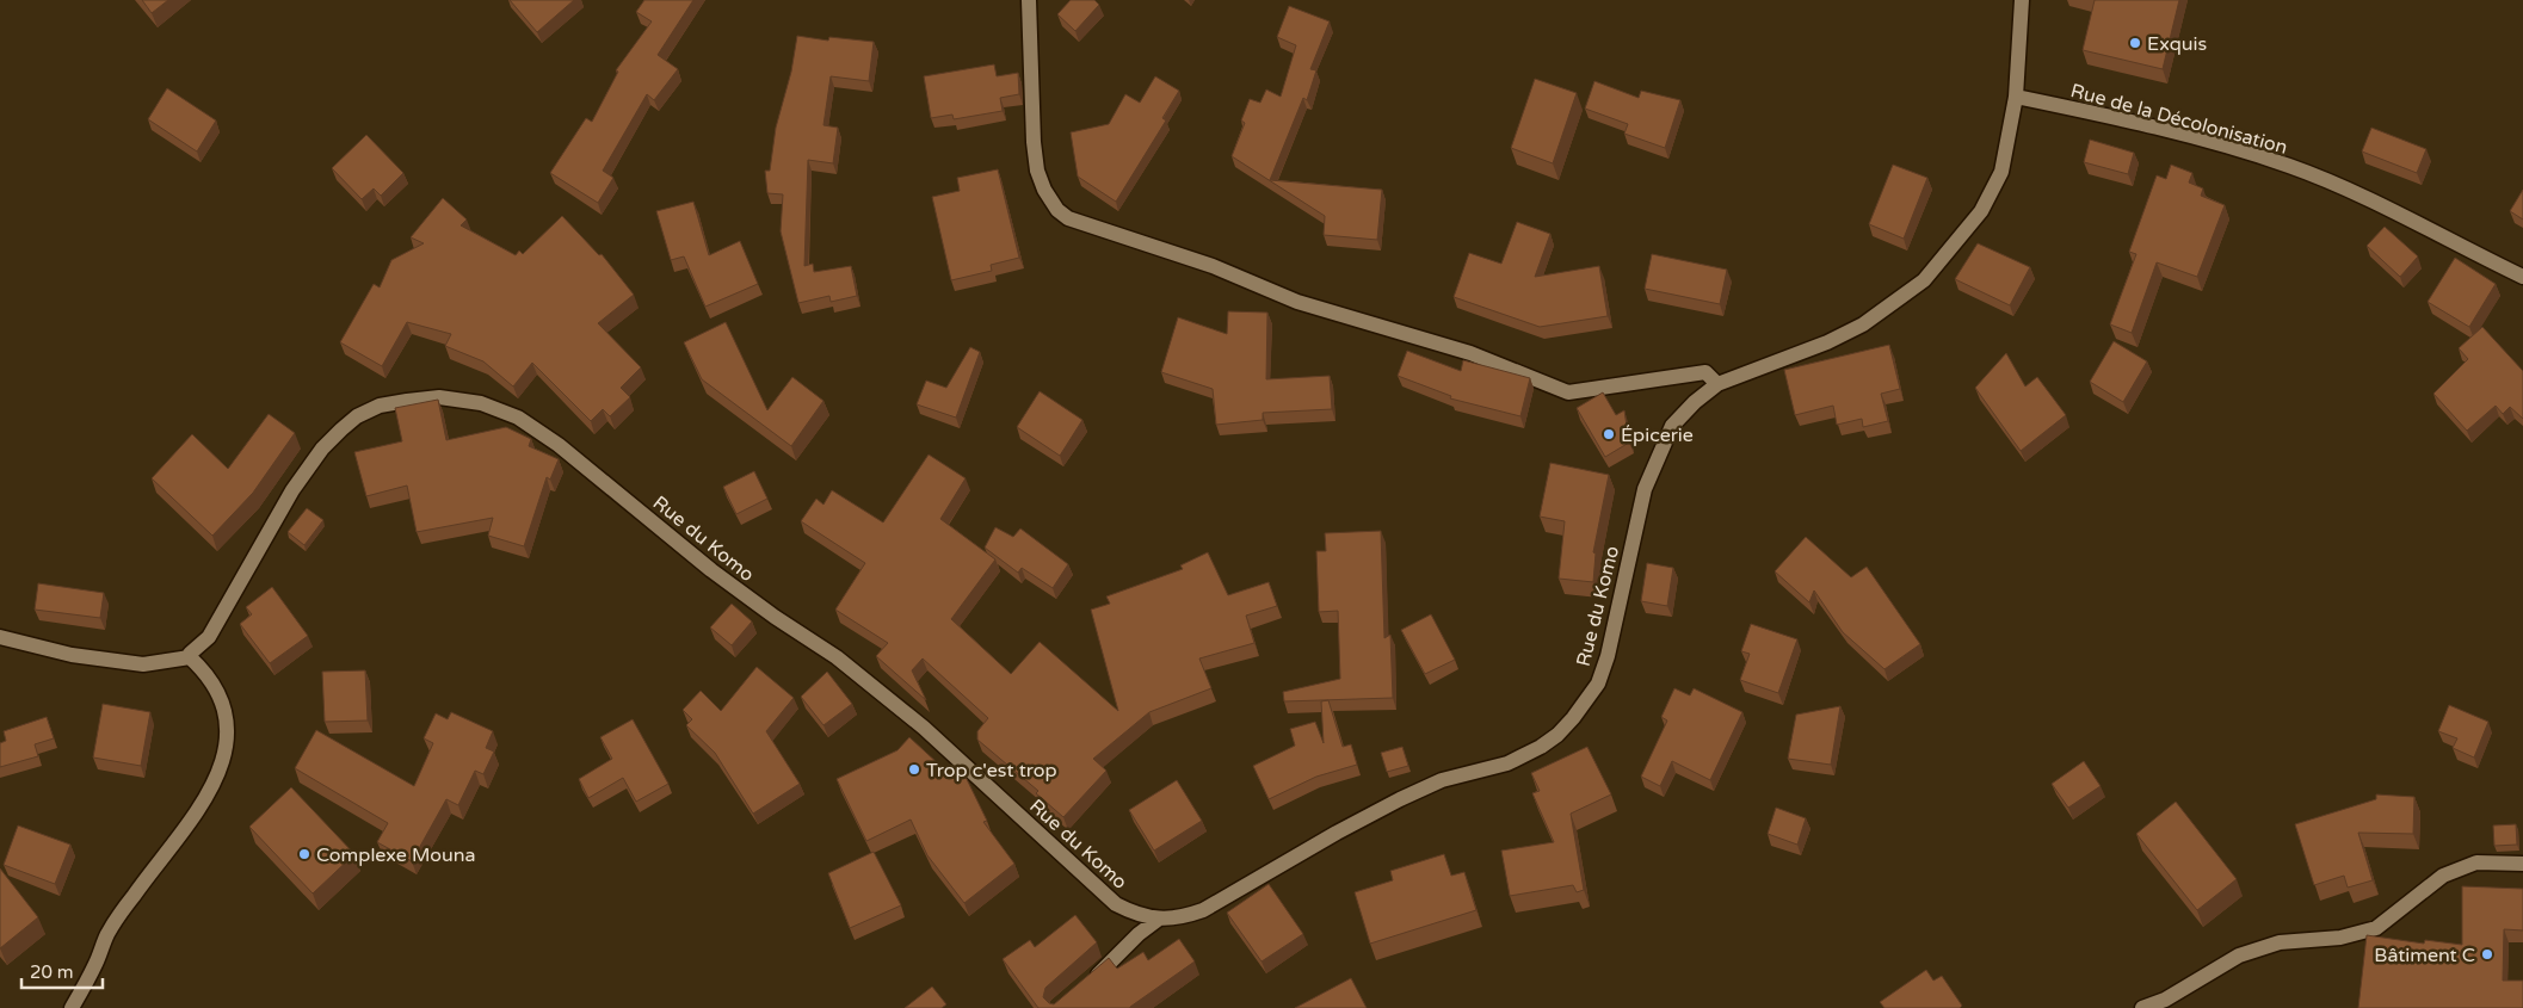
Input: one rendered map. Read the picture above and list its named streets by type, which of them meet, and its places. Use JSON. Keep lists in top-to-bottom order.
{
  "streets": {
    "street": ["Rue de la Décolonisation", "Rue du Komo"]
  },
  "crossings": [
    ["Rue de la Décolonisation", "Rue du Komo"]
  ],
  "places": [
    "Exquis",
    "Épicerie",
    "Trop c'est trop",
    "Complexe Mouna",
    "Bâtiment C"
  ],
  "scale_bar": "20 m"
}
